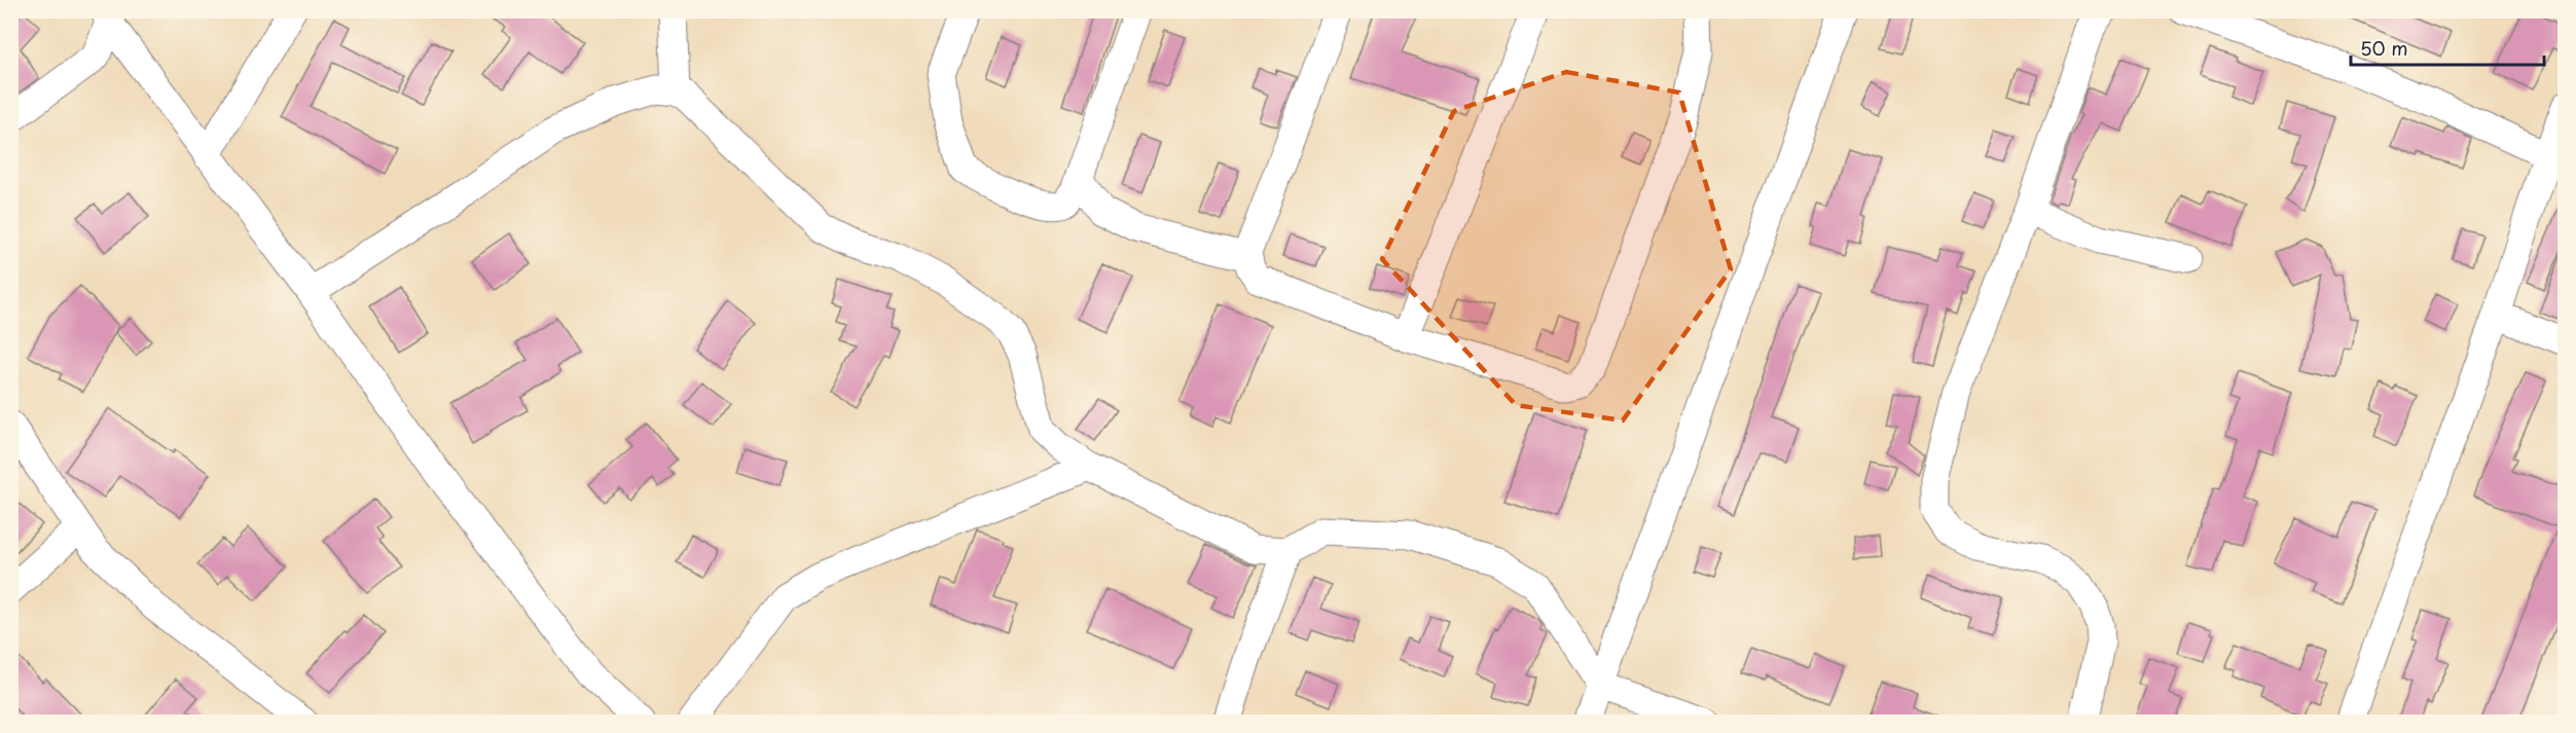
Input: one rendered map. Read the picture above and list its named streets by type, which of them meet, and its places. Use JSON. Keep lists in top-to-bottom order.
{
  "scale_bar": "50 m"
}
